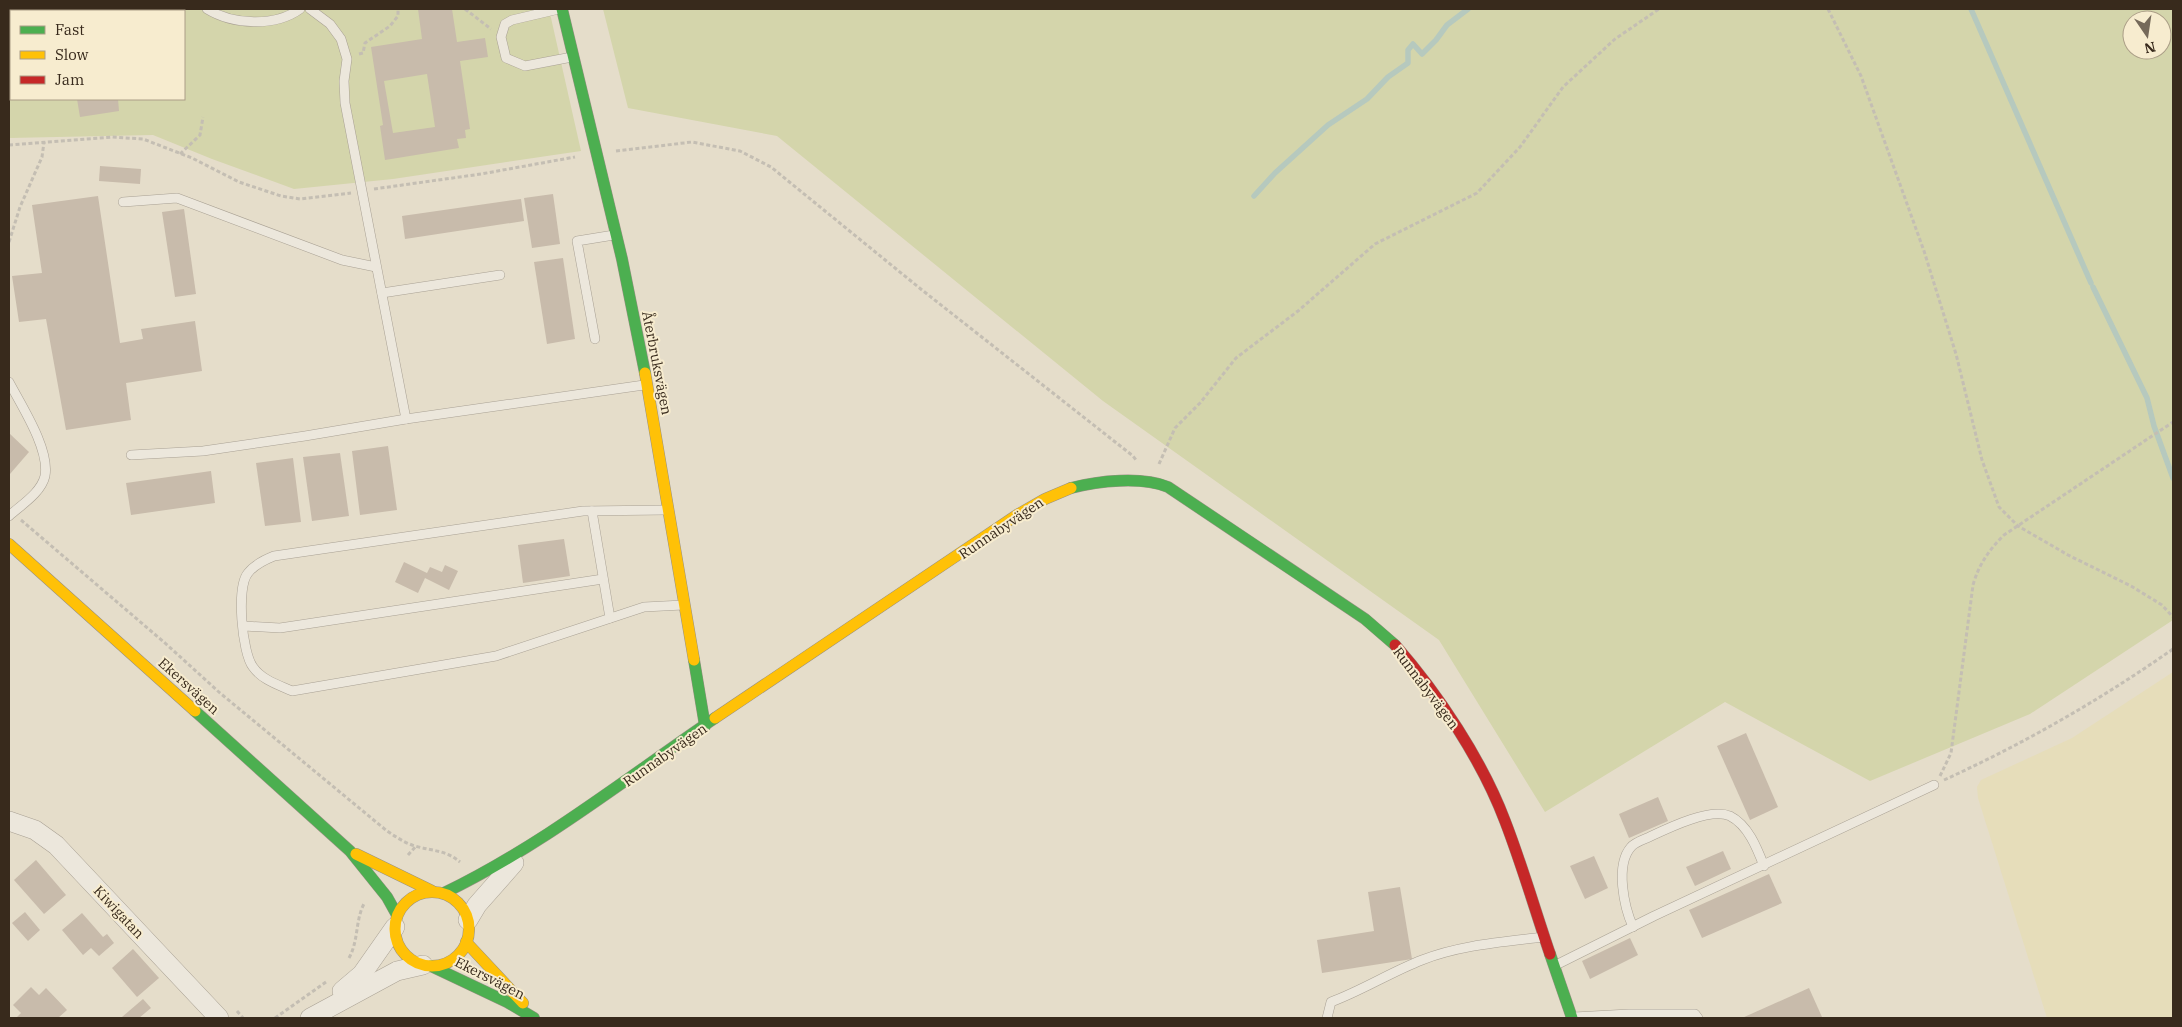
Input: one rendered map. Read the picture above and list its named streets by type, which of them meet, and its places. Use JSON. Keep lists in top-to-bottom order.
{
  "streets": {
    "street": [
      "Återbruksvägen",
      "Runnabyvägen",
      "Ekersvägen",
      "Kiwigatan"
    ]
  },
  "crossings": [
    ["Återbruksvägen", "Runnabyvägen"],
    ["Runnabyvägen", "Ekersvägen"]
  ],
  "legend": ["Fast", "Slow", "Jam"],
  "north": "bottom"
}
